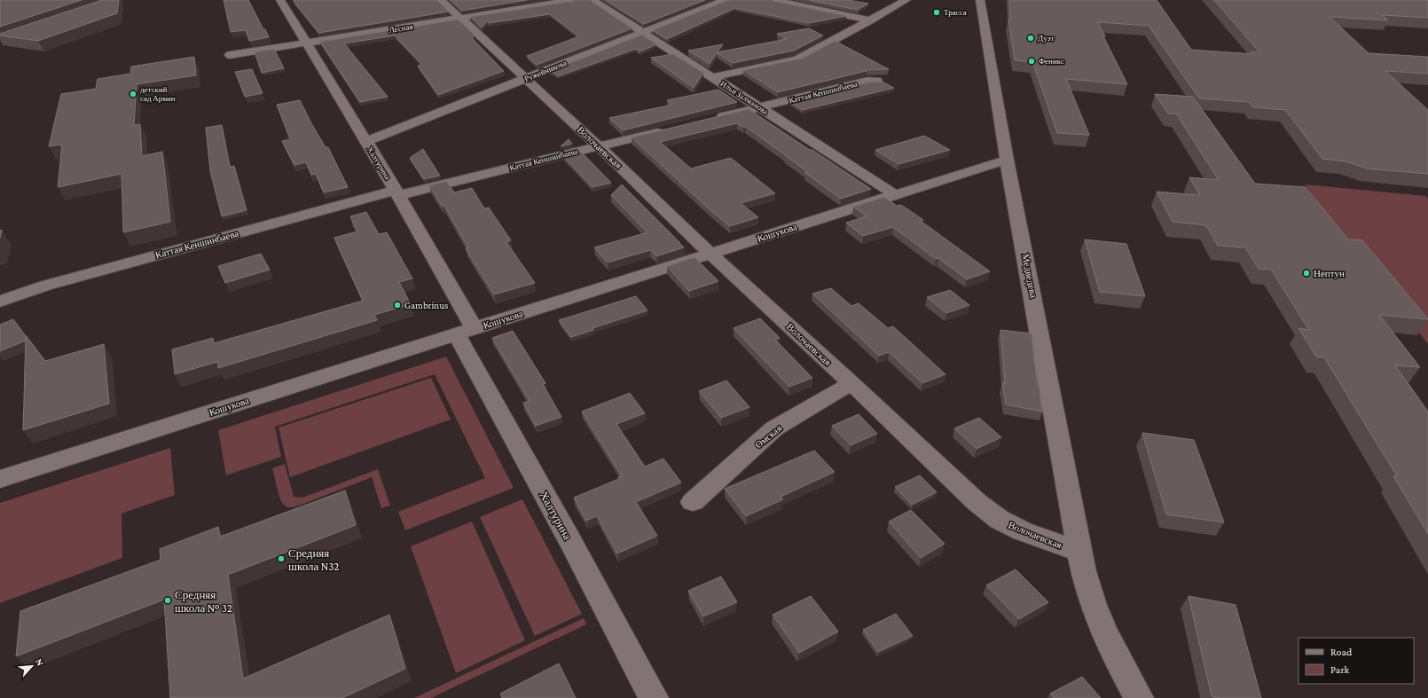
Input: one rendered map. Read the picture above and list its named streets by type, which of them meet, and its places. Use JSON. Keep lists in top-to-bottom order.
{
  "streets": {
    "street": [
      "Лесная",
      "Ружейникова",
      "Каттая Кеншинбаева",
      "Ильи Залманова",
      "Волочаевская",
      "Халтурина",
      "Кошукова",
      "Медведева",
      "Омская"
    ]
  },
  "crossings": [
    ["Лесная", "Волочаевская"],
    ["Лесная", "Халтурина"],
    ["Ружейникова", "Ильи Залманова"],
    ["Ружейникова", "Волочаевская"],
    ["Ружейникова", "Халтурина"],
    ["Каттая Кеншинбаева", "Ильи Залманова"],
    ["Каттая Кеншинбаева", "Волочаевская"],
    ["Каттая Кеншинбаева", "Халтурина"],
    ["Ильи Залманова", "Кошукова"],
    ["Волочаевская", "Кошукова"],
    ["Волочаевская", "Медведева"],
    ["Волочаевская", "Омская"],
    ["Халтурина", "Кошукова"],
    ["Кошукова", "Медведева"]
  ],
  "places": [
    "Трасса",
    "Дуэт",
    "Феникс",
    "детский сад Арман",
    "Нептун",
    "Gambrinus",
    "Средняя школа N32",
    "Средняя школа № 32"
  ],
  "legend": ["Road", "Park"],
  "north": "top right"
}
